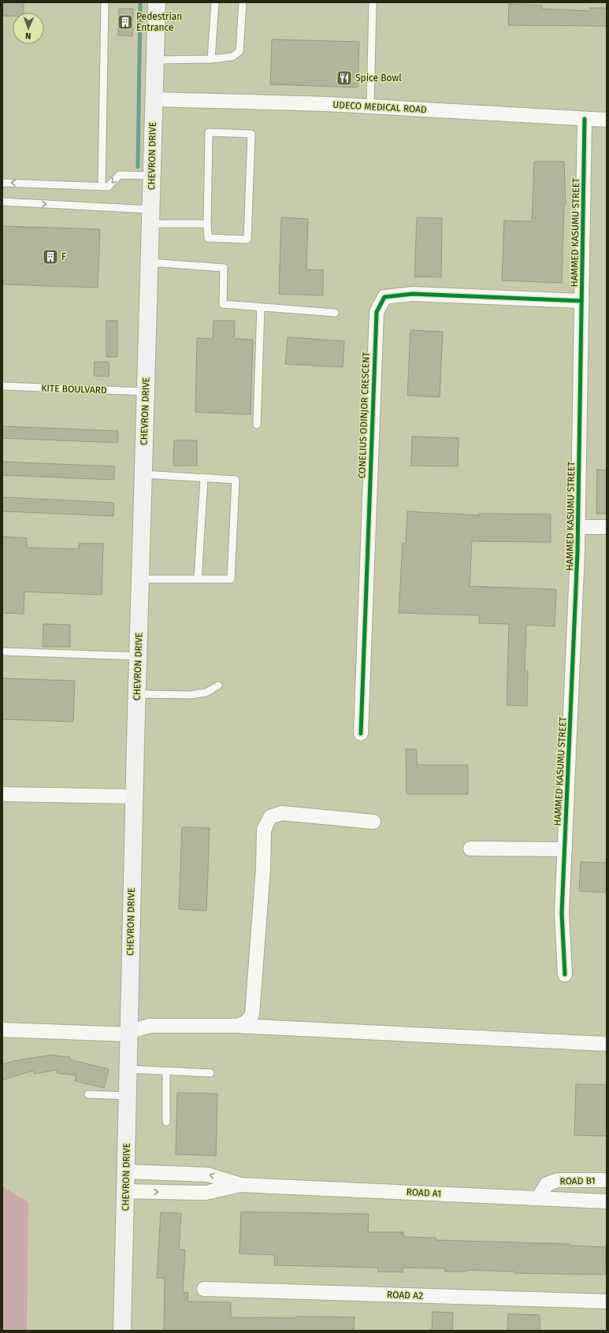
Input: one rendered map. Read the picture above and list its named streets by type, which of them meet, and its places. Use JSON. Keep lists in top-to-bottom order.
{
  "streets": {
    "main road": ["CHEVRON DRIVE"],
    "street": [
      "UDECO MEDICAL ROAD",
      "HAMMED KASUMU STREET",
      "CONELIUS ODINJOR CRESCENT",
      "ROAD B1",
      "ROAD A1",
      "ROAD A2"
    ],
    "lane": ["KITE BOULVARD"]
  },
  "crossings": [
    ["UDECO MEDICAL ROAD", "CHEVRON DRIVE"],
    ["UDECO MEDICAL ROAD", "HAMMED KASUMU STREET"],
    ["CHEVRON DRIVE", "KITE BOULVARD"],
    ["HAMMED KASUMU STREET", "CONELIUS ODINJOR CRESCENT"],
    ["ROAD B1", "ROAD A1"]
  ],
  "places": {
    "building": ["Pedestrian Entrance", "F"],
    "restaurant": ["Spice Bowl"]
  },
  "north": "bottom"
}
